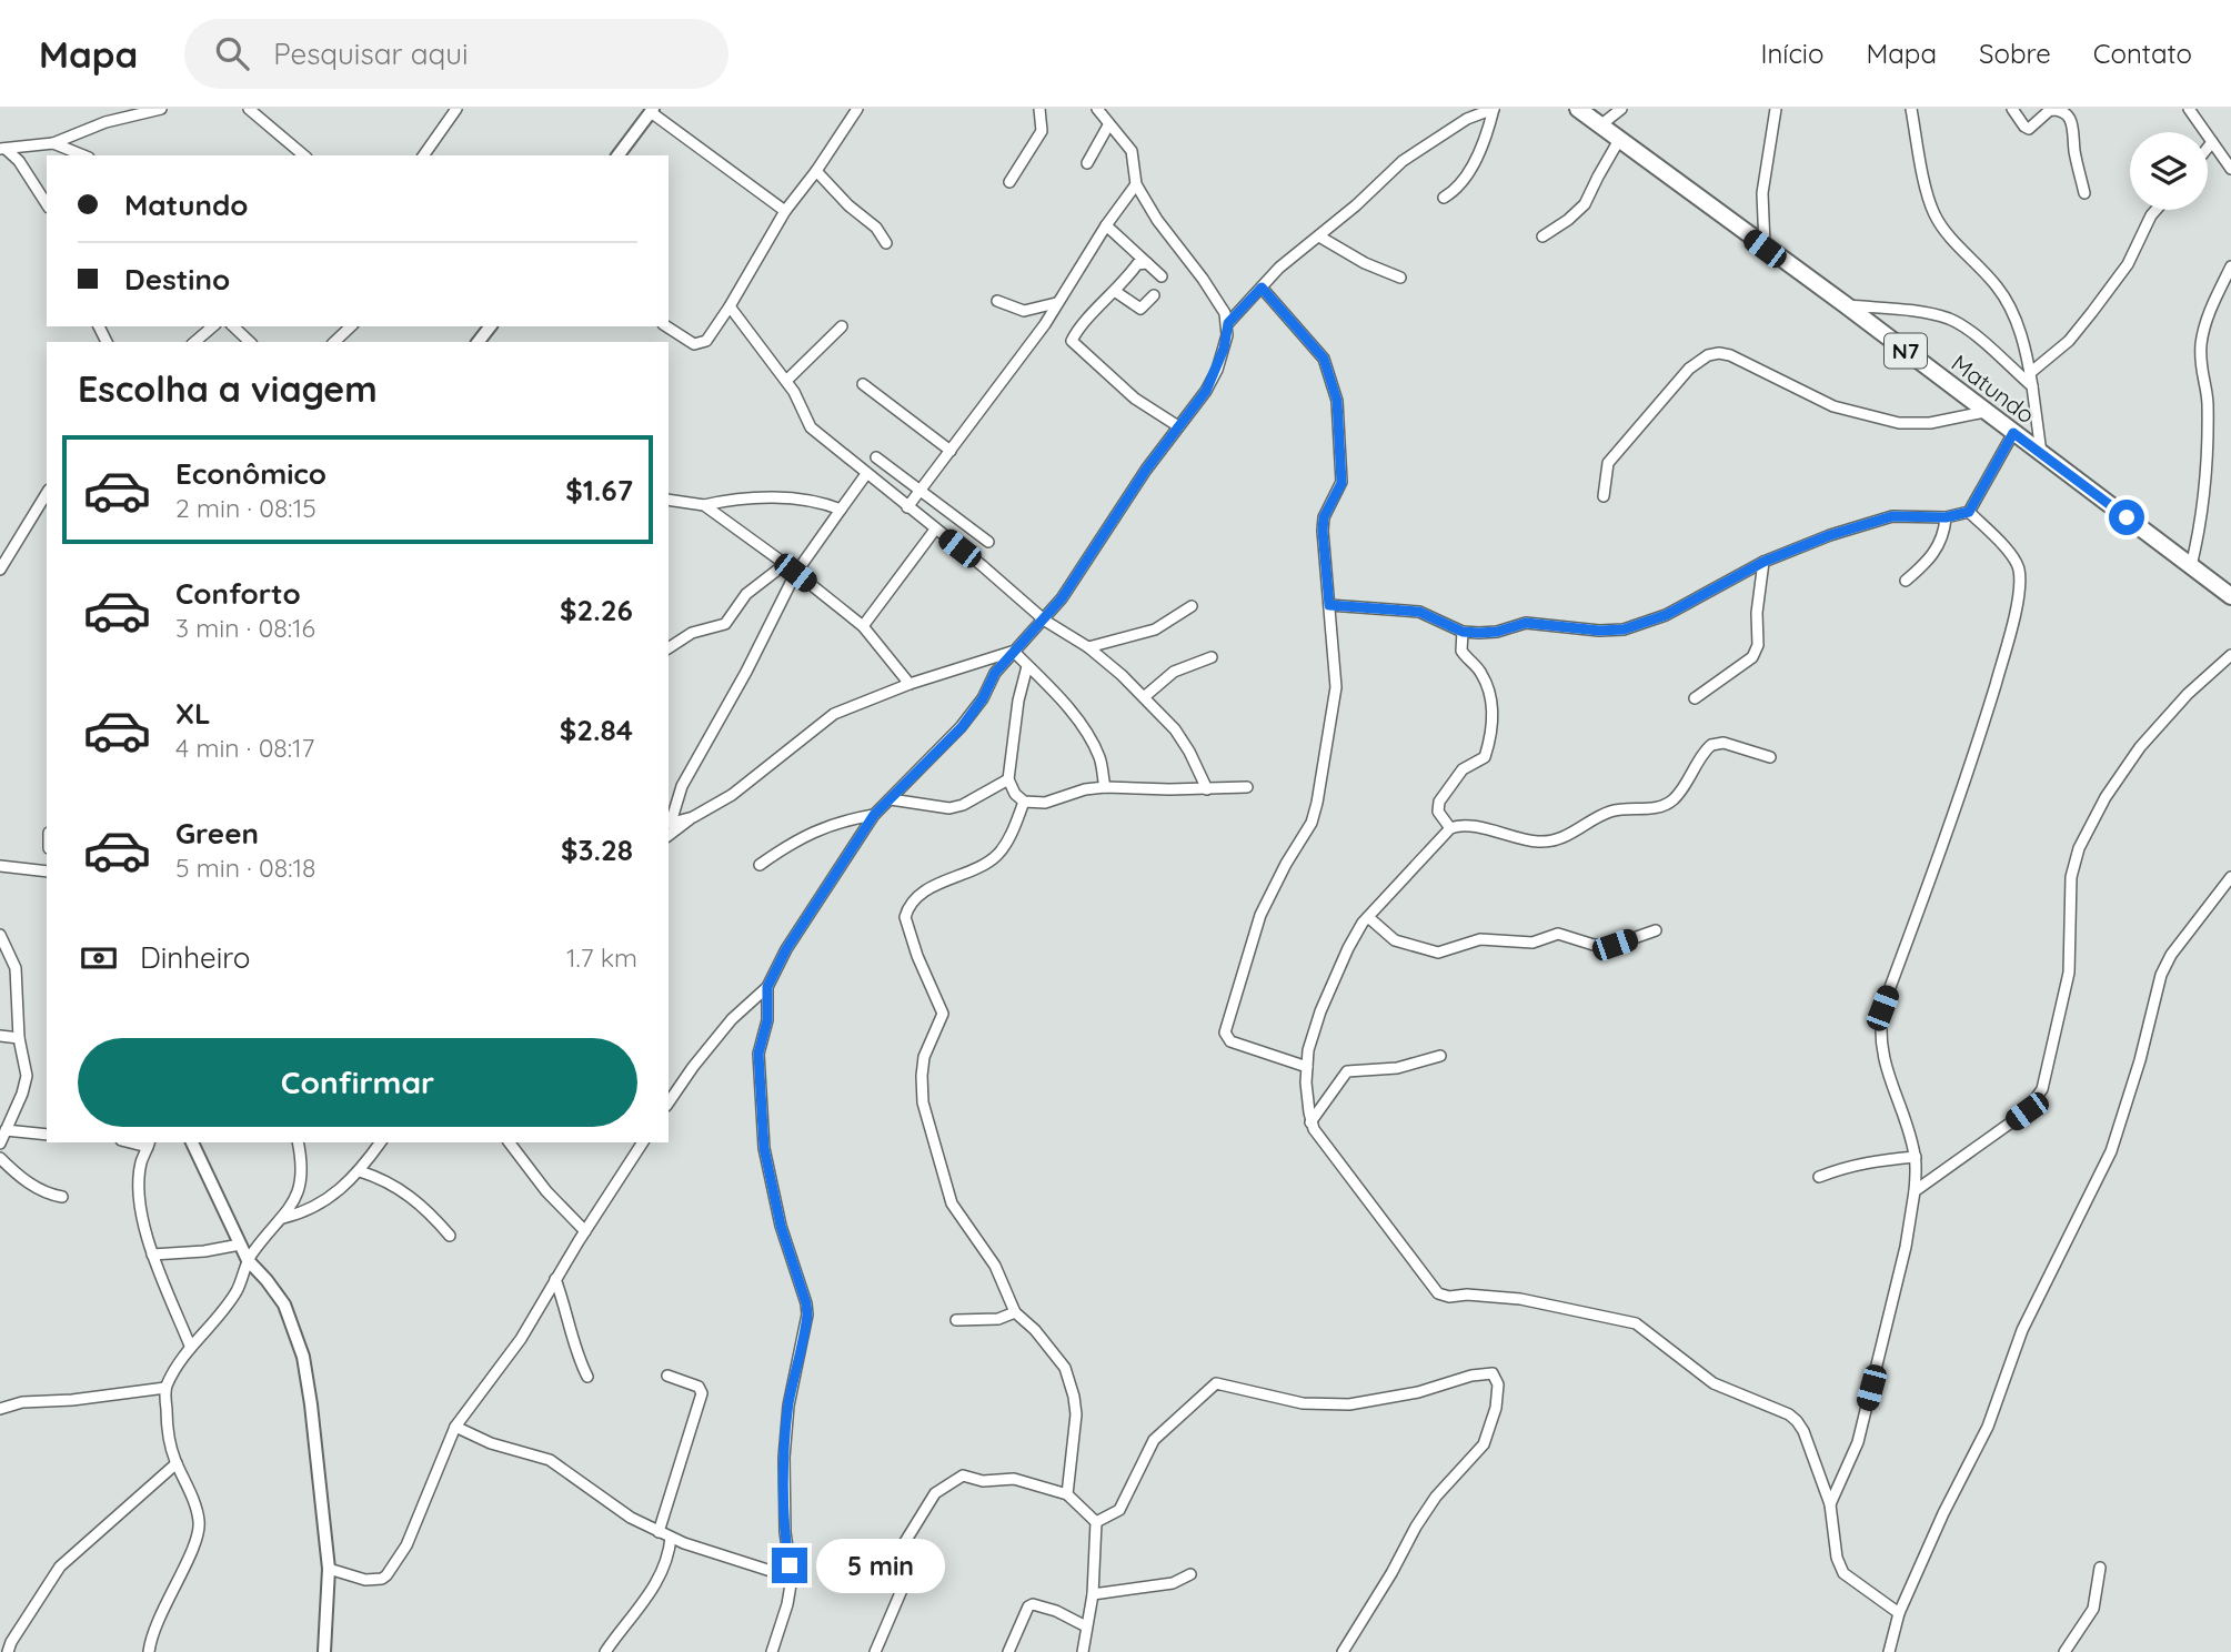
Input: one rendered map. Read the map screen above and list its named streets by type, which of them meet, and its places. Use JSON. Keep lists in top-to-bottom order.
{
  "streets": {
    "main road": ["N7", "Matundo"]
  },
  "page": {
    "header": "Mapa",
    "search": "Pesquisar aqui",
    "nav": [
      "Início",
      "Mapa",
      "Sobre",
      "Contato"
    ],
    "banner": ["Matundo", "Destino"],
    "heading": "Escolha a viagem",
    "list": [
      {
        "name": "Econômico",
        "note": "2 min · 08:15",
        "value": "$1.67"
      },
      {
        "name": "Conforto",
        "note": "3 min · 08:16",
        "value": "$2.26"
      },
      {
        "name": "XL",
        "note": "4 min · 08:17",
        "value": "$2.84"
      },
      {
        "name": "Green",
        "note": "5 min · 08:18",
        "value": "$3.28"
      }
    ],
    "pay": ["Dinheiro", "1.7 km"],
    "buttons": "Confirmar",
    "bubble": "5 min"
  }
}
